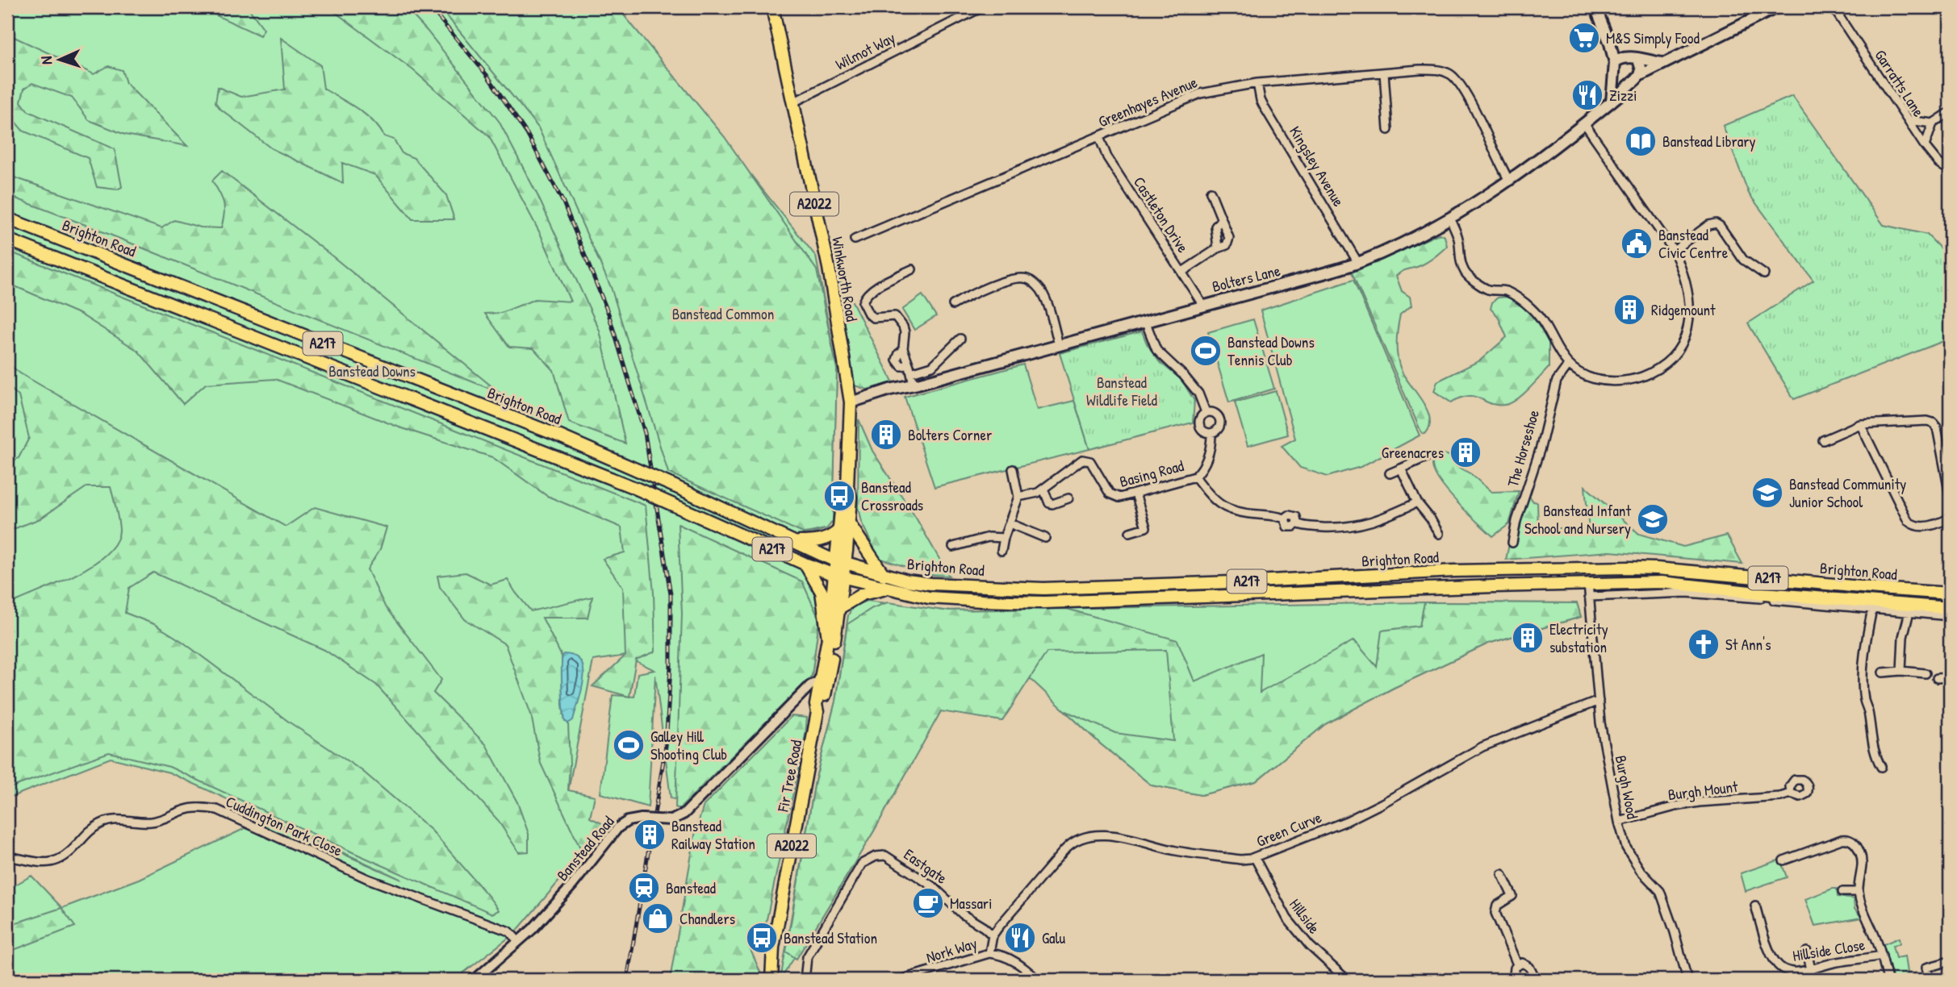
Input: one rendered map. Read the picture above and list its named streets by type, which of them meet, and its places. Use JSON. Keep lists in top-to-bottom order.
{
  "streets": {
    "main road": [
      "A2022",
      "Brighton Road",
      "Bolters Lane",
      "Winkworth Road",
      "A217",
      "Fir Tree Road"
    ],
    "street": [
      "Wilmot Way",
      "Garratts Lane",
      "Greenhayes Avenue",
      "Kingsley Avenue",
      "Castleton Drive",
      "The Horseshoe",
      "Basing Road",
      "Burgh Wood",
      "Burgh Mount",
      "Cuddington Park Close",
      "Green Curve",
      "Banstead Road",
      "Eastgate",
      "Hillside",
      "Nork Way",
      "Hillside Close"
    ]
  },
  "crossings": [
    ["Wilmot Way", "Winkworth Road"],
    ["Greenhayes Avenue", "Kingsley Avenue"],
    ["Greenhayes Avenue", "Castleton Drive"],
    ["Greenhayes Avenue", "Bolters Lane"],
    ["Kingsley Avenue", "Bolters Lane"],
    ["Castleton Drive", "Bolters Lane"],
    ["Brighton Road", "Fir Tree Road"],
    ["Brighton Road", "Burgh Wood"],
    ["Bolters Lane", "Winkworth Road"],
    ["Winkworth Road", "Fir Tree Road"],
    ["Fir Tree Road", "Banstead Road"],
    ["Burgh Wood", "Burgh Mount"],
    ["Burgh Wood", "Green Curve"],
    ["Cuddington Park Close", "Banstead Road"],
    ["Green Curve", "Eastgate"],
    ["Green Curve", "Hillside"],
    ["Green Curve", "Nork Way"]
  ],
  "parks": ["Banstead Common", "Banstead Downs", "Banstead Wildlife Field"],
  "places": {
    "supermarket": ["M&S Simply Food"],
    "restaurant": ["Zizzi", "Galu"],
    "library": ["Banstead Library"],
    "public building": ["Banstead Civic Centre"],
    "building": [
      "Ridgemount",
      "Bolters Corner",
      "Greenacres",
      "Electricity substation",
      "Banstead Railway Station"
    ],
    "sports": ["Banstead Downs Tennis Club", "Galley Hill Shooting Club"],
    "school or university": ["Banstead Community Junior School", "Banstead Infant School and Nursery"],
    "bus stop": ["Banstead Crossroads", "Banstead Station"],
    "church": ["St Ann's"],
    "station": ["Banstead"],
    "cafe": ["Massari"],
    "shop": ["Chandlers"]
  },
  "north": "left"
}
